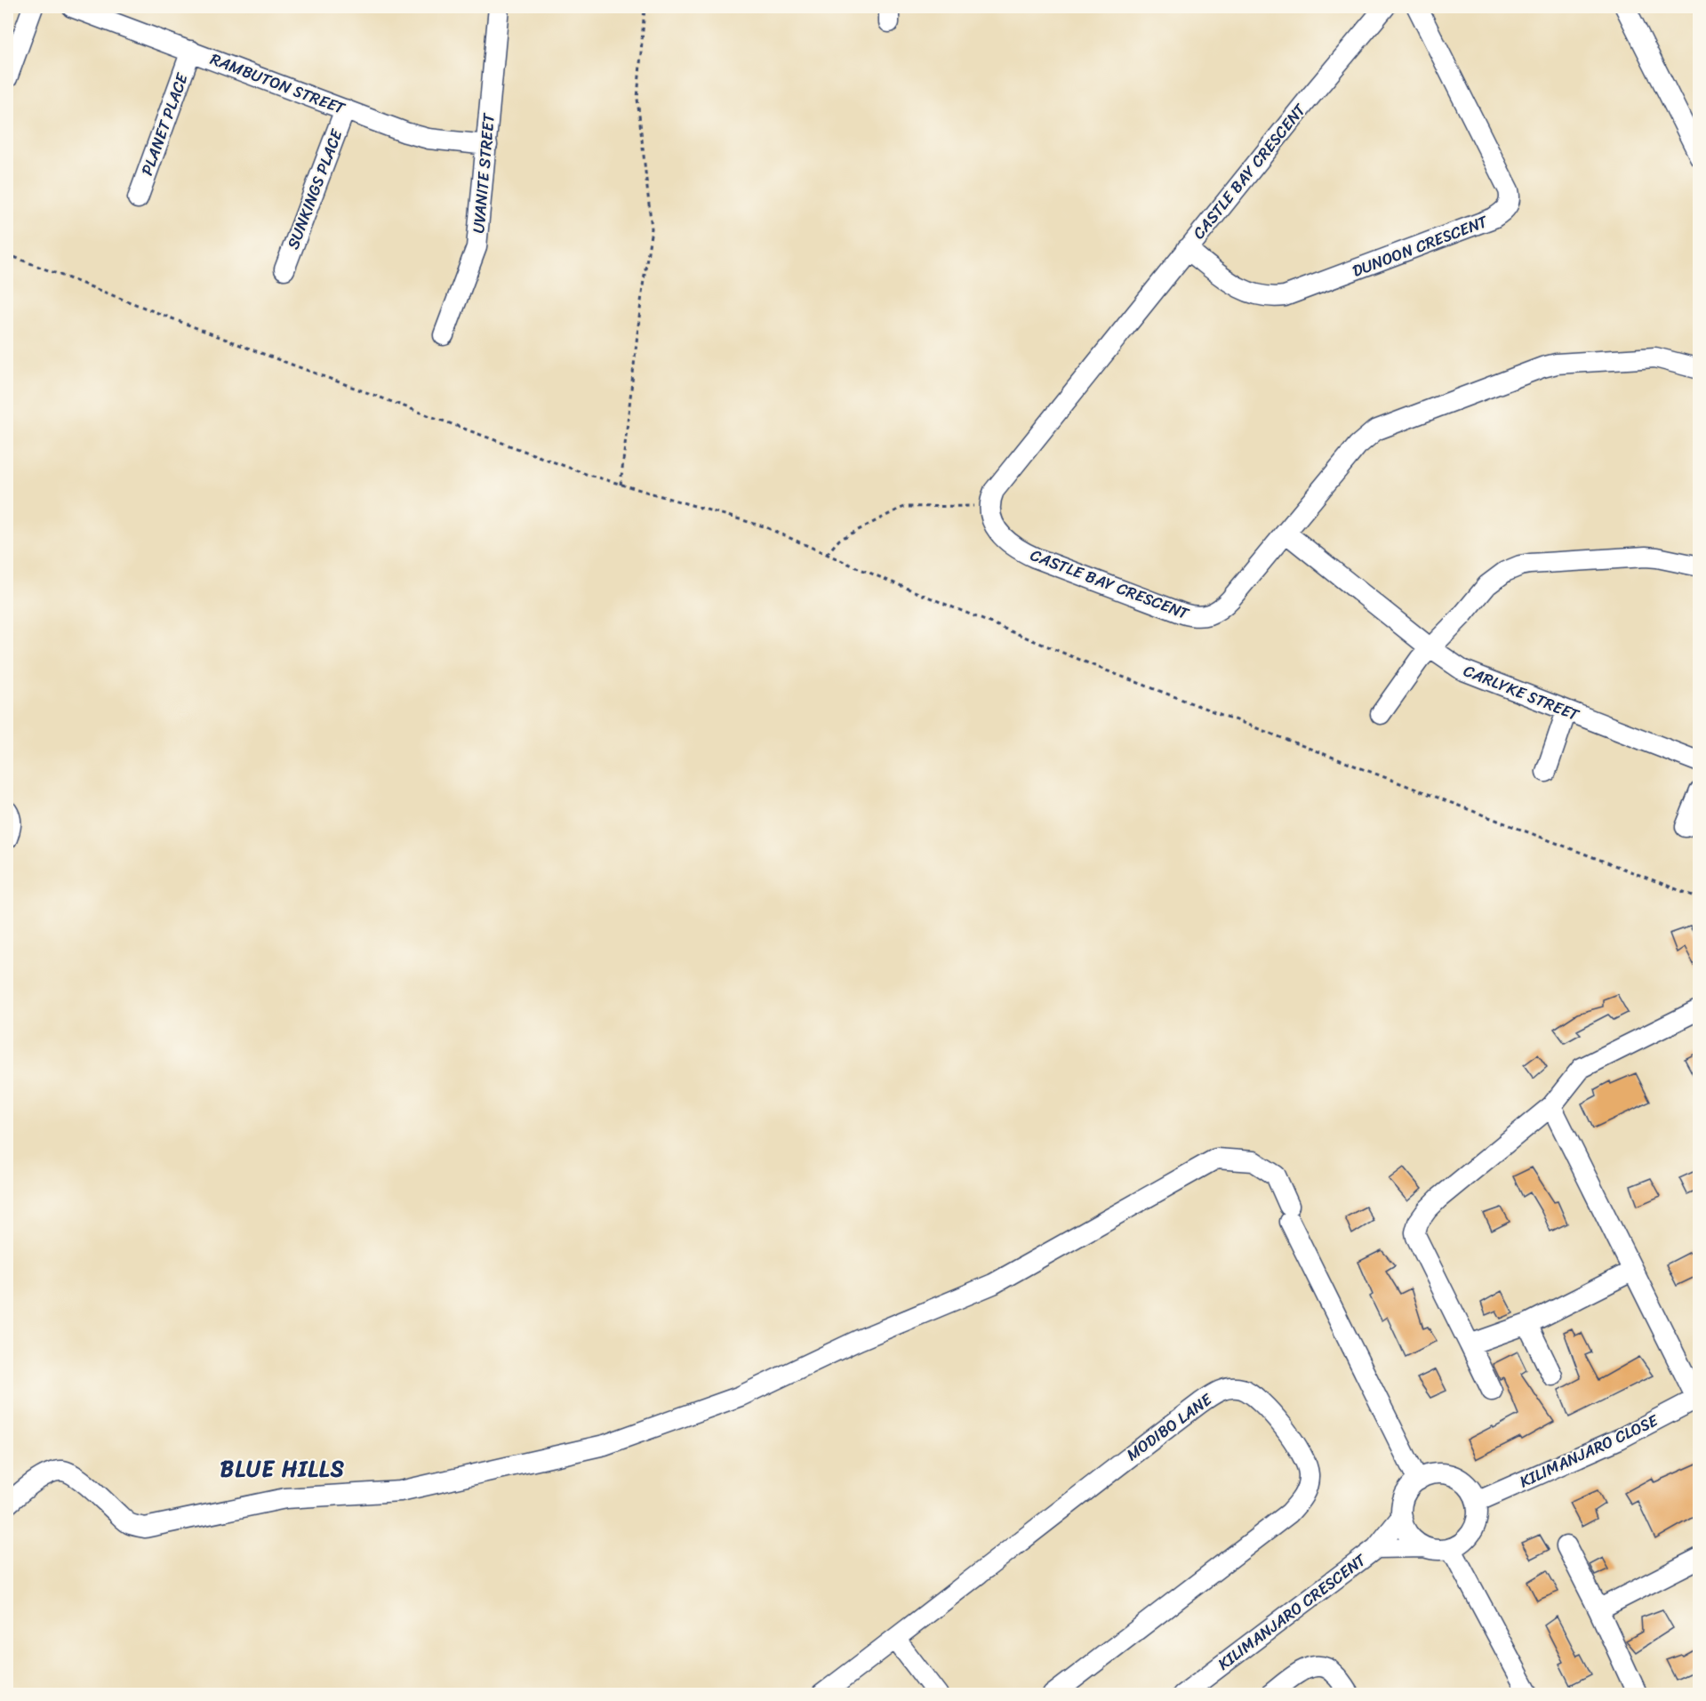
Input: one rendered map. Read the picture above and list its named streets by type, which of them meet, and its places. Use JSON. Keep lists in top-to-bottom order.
{
  "streets": {
    "street": [
      "RAMBUTON STREET",
      "PLANET PLACE",
      "CASTLE BAY CRESCENT",
      "UVANITE STREET",
      "SUNKINGS PLACE",
      "DUNOON CRESCENT",
      "CARLYKE STREET",
      "MODIBO LANE",
      "KILIMANJARO CLOSE",
      "KILIMANJARO CRESCENT"
    ]
  },
  "crossings": [
    ["RAMBUTON STREET", "PLANET PLACE"],
    ["RAMBUTON STREET", "UVANITE STREET"],
    ["RAMBUTON STREET", "SUNKINGS PLACE"],
    ["CASTLE BAY CRESCENT", "DUNOON CRESCENT"],
    ["CASTLE BAY CRESCENT", "CARLYKE STREET"],
    ["KILIMANJARO CLOSE", "KILIMANJARO CRESCENT"]
  ],
  "districts": ["BLUE HILLS"]
}
